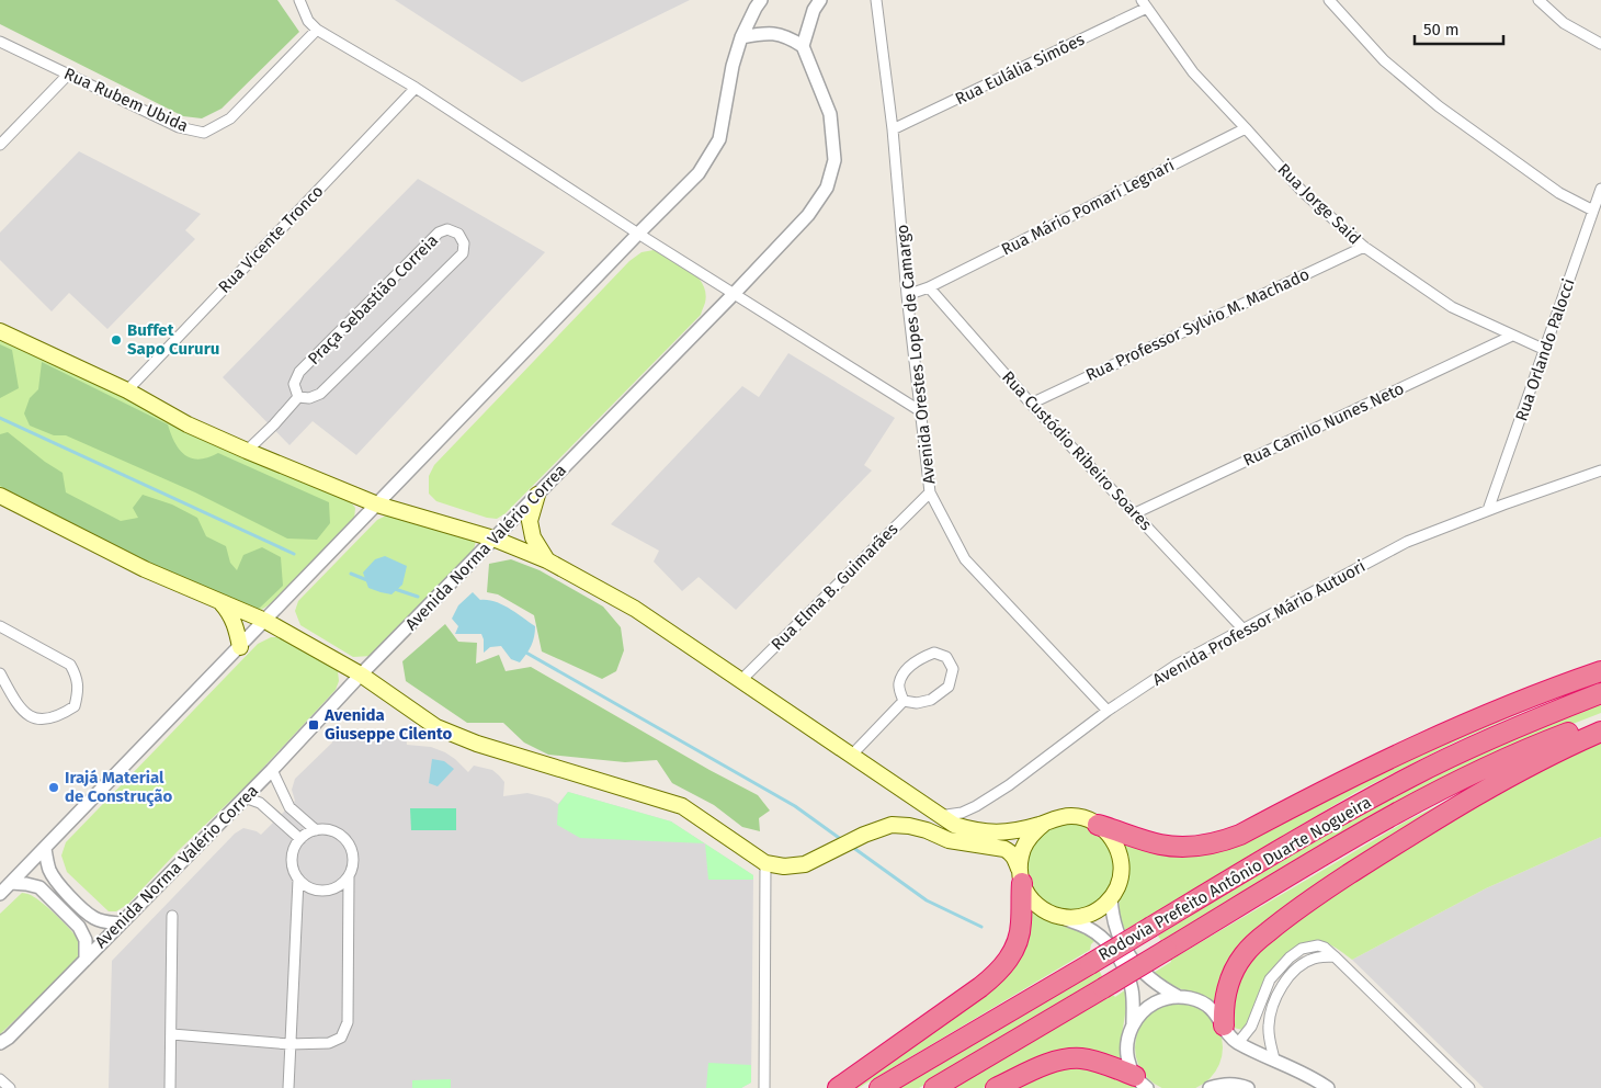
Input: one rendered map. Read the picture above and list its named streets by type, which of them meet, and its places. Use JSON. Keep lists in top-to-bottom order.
{
  "streets": {
    "highway": ["Rodovia Prefeito Antônio Duarte Nogueira"],
    "street": [
      "Rua Eulália Simões",
      "Rua Rubem Ubida",
      "Rua Jorge Said",
      "Rua Mário Pomari Legnari",
      "Rua Vicente Tronco",
      "Praça Sebastião Correia",
      "Rua Professor Sylvio M. Machado",
      "Rua Orlando Palocci",
      "Avenida Orestes Lopes de Camargo",
      "Rua Camilo Nunes Neto",
      "Rua Custódio Ribeiro Soares",
      "Avenida Norma Valério Correa",
      "Rua Elma B. Guimarães",
      "Avenida Professor Mário Autuori"
    ]
  },
  "crossings": [
    ["Rua Eulália Simões", "Rua Jorge Said"],
    ["Rua Eulália Simões", "Avenida Orestes Lopes de Camargo"],
    ["Rua Jorge Said", "Rua Mário Pomari Legnari"],
    ["Rua Jorge Said", "Rua Professor Sylvio M. Machado"],
    ["Rua Jorge Said", "Rua Orlando Palocci"],
    ["Rua Jorge Said", "Rua Camilo Nunes Neto"],
    ["Rua Mário Pomari Legnari", "Rua Custódio Ribeiro Soares"],
    ["Rua Professor Sylvio M. Machado", "Rua Custódio Ribeiro Soares"],
    ["Rua Orlando Palocci", "Avenida Professor Mário Autuori"],
    ["Avenida Orestes Lopes de Camargo", "Rua Elma B. Guimarães"],
    ["Avenida Orestes Lopes de Camargo", "Avenida Professor Mário Autuori"],
    ["Rua Camilo Nunes Neto", "Rua Custódio Ribeiro Soares"],
    ["Rua Custódio Ribeiro Soares", "Avenida Professor Mário Autuori"]
  ],
  "places": {
    "other": ["Buffet Sapo Cururu", "Irajá Material de Construção"],
    "transit": ["Avenida Giuseppe Cilento"]
  },
  "scale_bar": "50 m"
}
